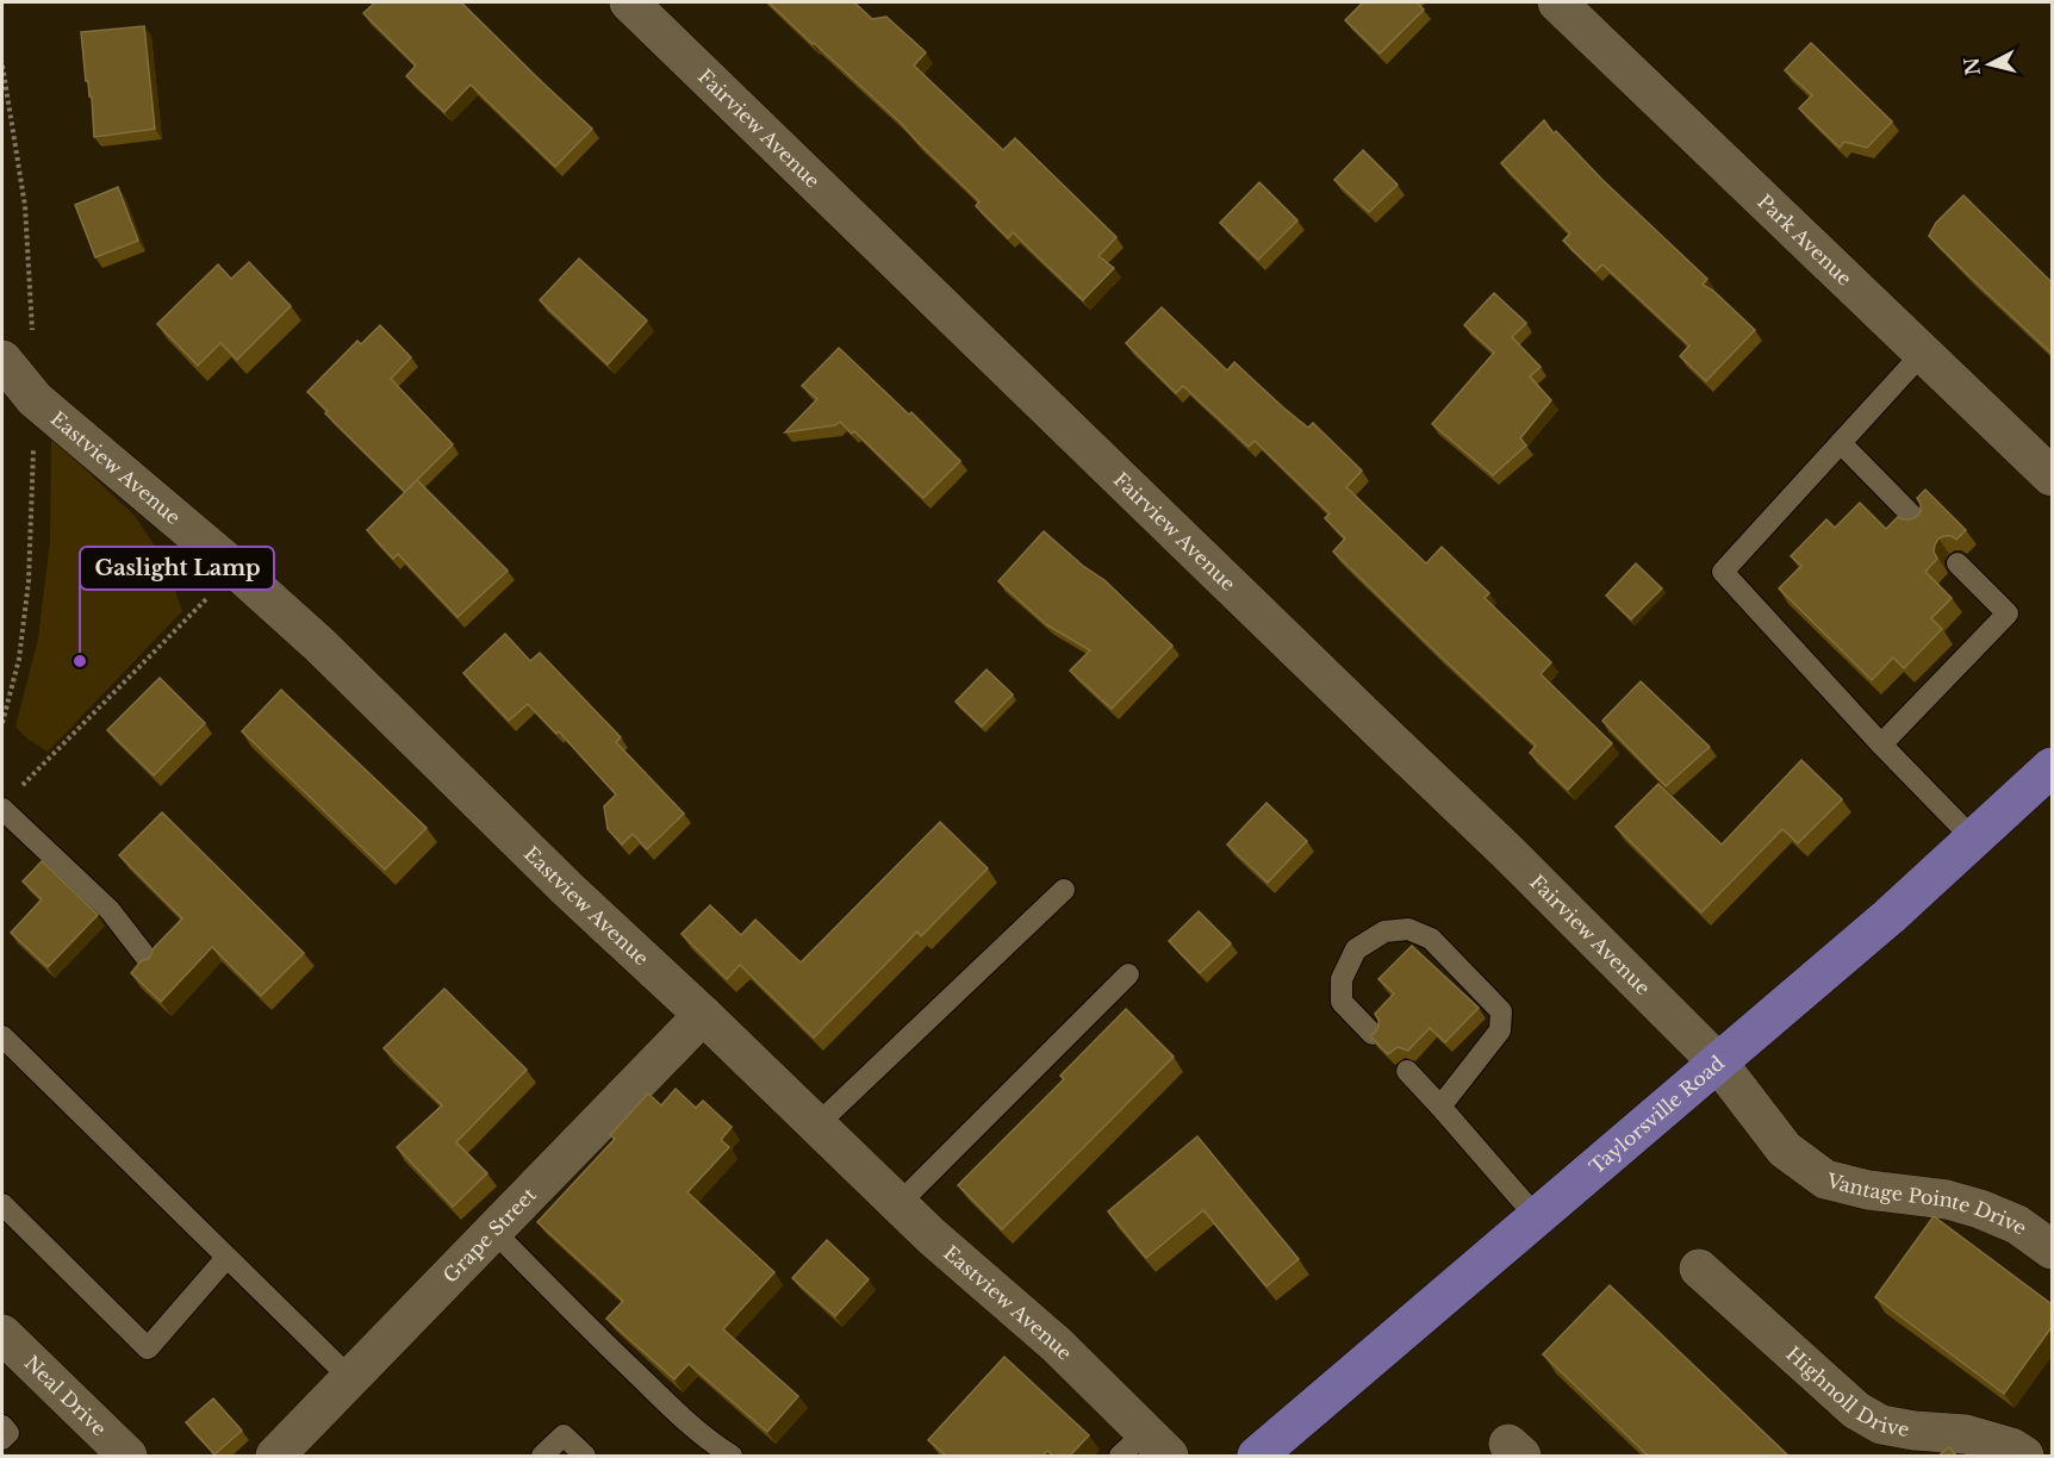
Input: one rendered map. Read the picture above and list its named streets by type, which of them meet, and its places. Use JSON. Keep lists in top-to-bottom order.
{
  "streets": {
    "main road": ["Taylorsville Road"],
    "street": [
      "Fairview Avenue",
      "Park Avenue",
      "Eastview Avenue",
      "Vantage Pointe Drive",
      "Grape Street",
      "Highnoll Drive",
      "Neal Drive"
    ]
  },
  "crossings": [
    ["Fairview Avenue", "Taylorsville Road"],
    ["Fairview Avenue", "Vantage Pointe Drive"],
    ["Eastview Avenue", "Grape Street"],
    ["Taylorsville Road", "Vantage Pointe Drive"]
  ],
  "places": ["Gaslight Lamp"],
  "north": "left"
}
